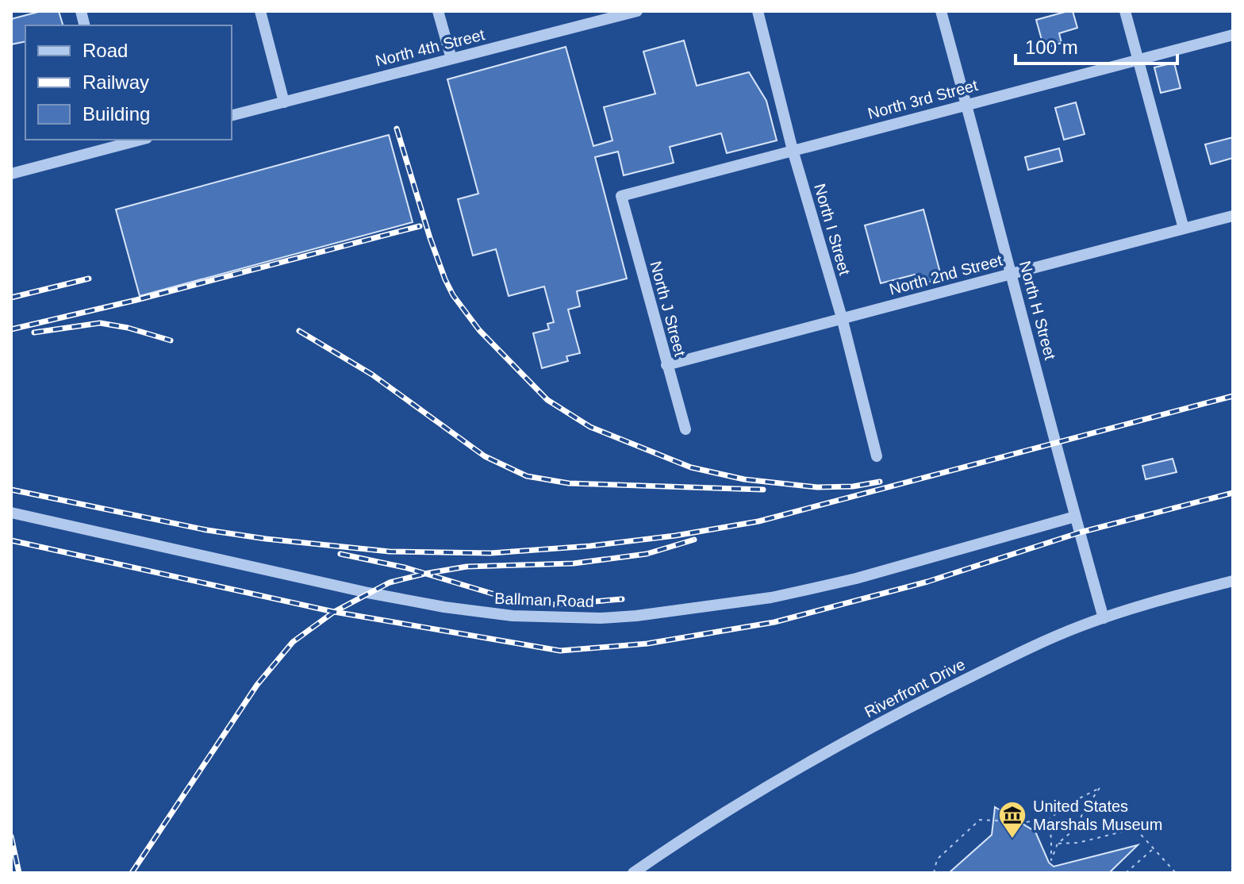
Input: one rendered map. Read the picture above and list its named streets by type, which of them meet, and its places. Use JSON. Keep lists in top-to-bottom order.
{
  "streets": {
    "street": [
      "North 4th Street",
      "North 3rd Street",
      "North I Street",
      "North 2nd Street",
      "North J Street",
      "North H Street",
      "Ballman Road",
      "Riverfront Drive"
    ]
  },
  "crossings": [
    ["North 3rd Street", "North I Street"],
    ["North 3rd Street", "North J Street"],
    ["North 3rd Street", "North H Street"],
    ["North I Street", "North 2nd Street"],
    ["North 2nd Street", "North J Street"],
    ["North 2nd Street", "North H Street"],
    ["North H Street", "Ballman Road"],
    ["North H Street", "Riverfront Drive"]
  ],
  "places": {
    "museum": ["United States Marshals Museum"]
  },
  "legend": ["Road", "Railway", "Building"],
  "scale_bar": "100 m"
}
